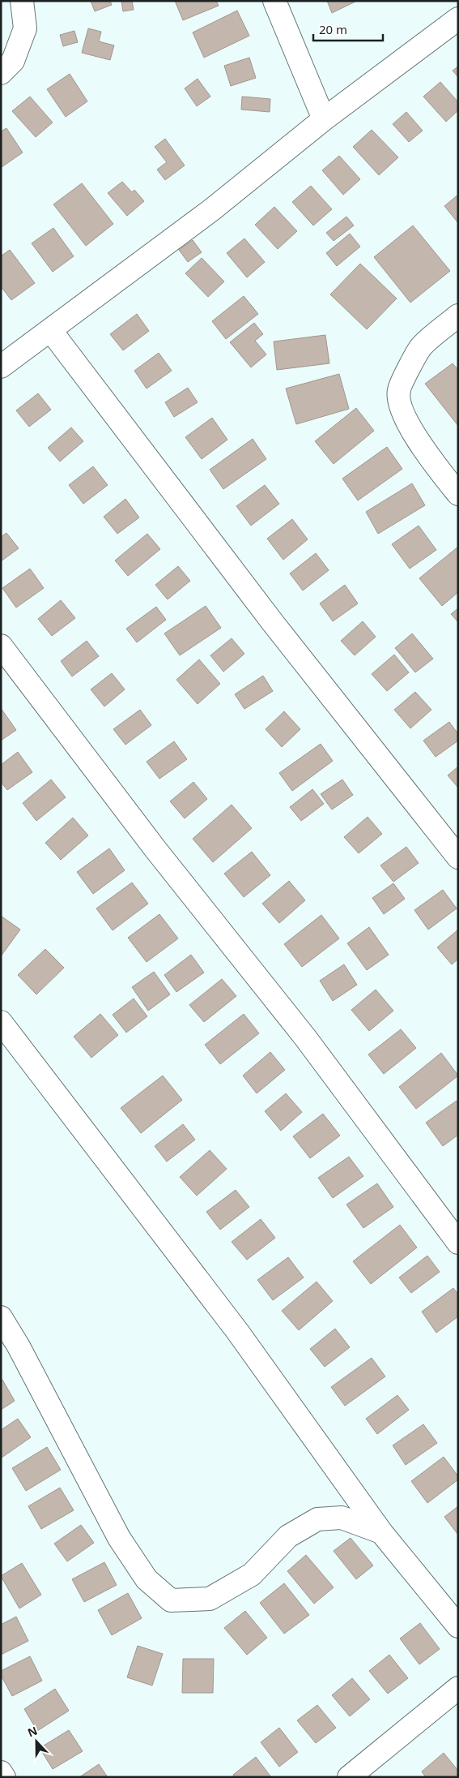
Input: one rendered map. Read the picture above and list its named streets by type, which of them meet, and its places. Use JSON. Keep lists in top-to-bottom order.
{
  "scale_bar": "20 m",
  "north": "top"
}
